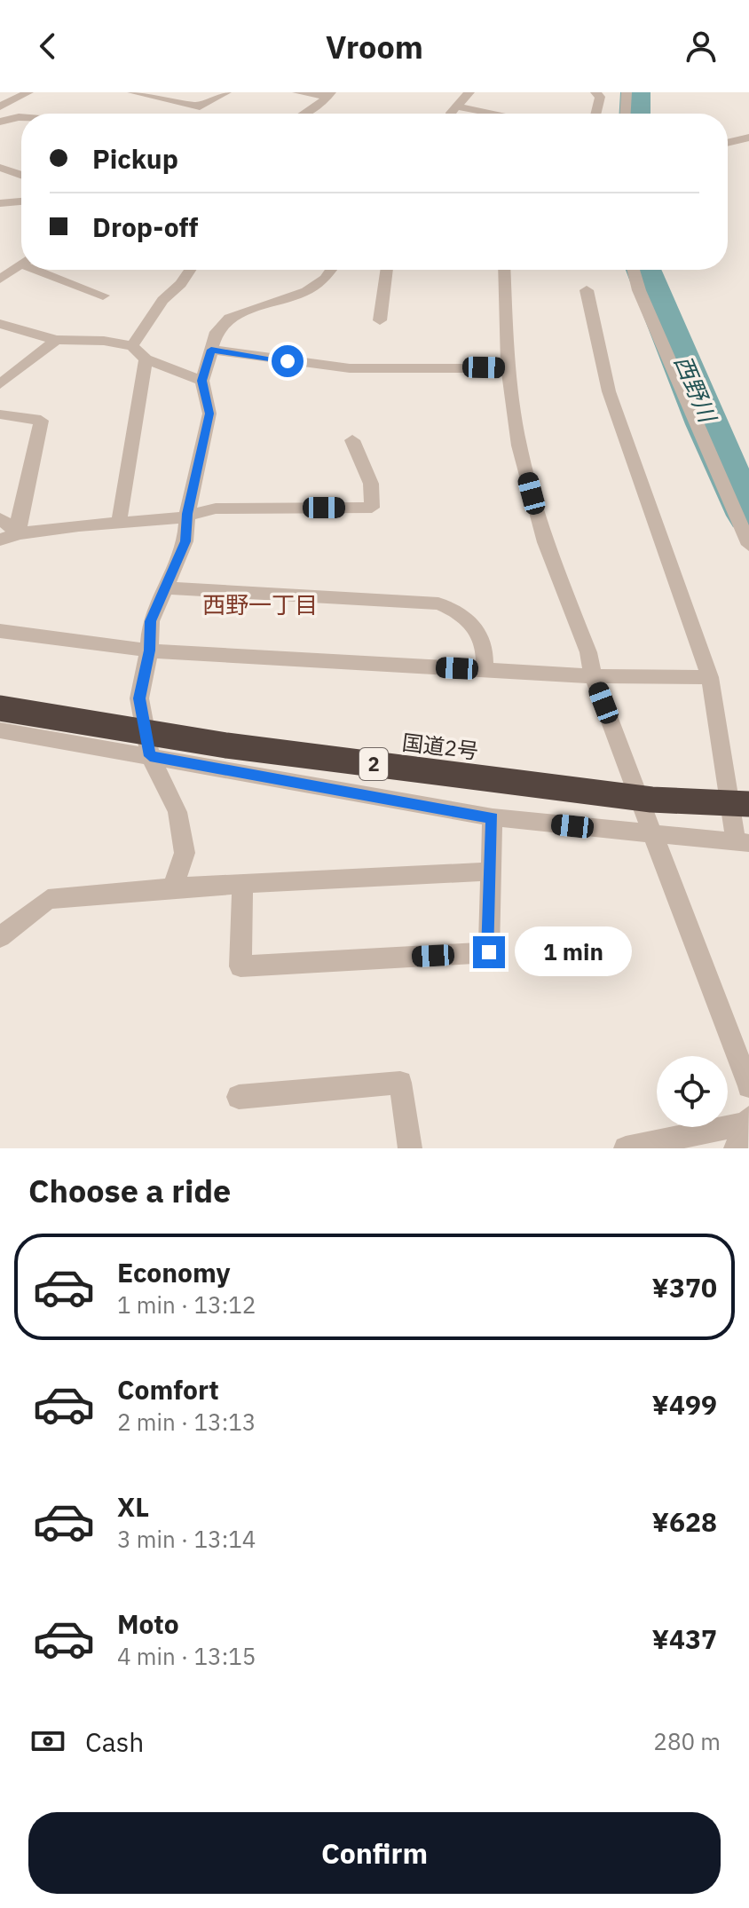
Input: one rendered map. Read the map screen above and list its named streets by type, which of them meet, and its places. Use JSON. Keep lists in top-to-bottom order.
{
  "streets": {
    "highway": ["国道2号", "2"]
  },
  "districts": ["西野一丁目"],
  "water": ["西野川"],
  "page": {
    "header": "Vroom",
    "banner": ["Pickup", "Drop-off"],
    "bubble": "1 min",
    "heading": "Choose a ride",
    "list": [
      {
        "name": "Economy",
        "note": "1 min · 13:12",
        "value": "¥370"
      },
      {
        "name": "Comfort",
        "note": "2 min · 13:13",
        "value": "¥499"
      },
      {
        "name": "XL",
        "note": "3 min · 13:14",
        "value": "¥628"
      },
      {
        "name": "Moto",
        "note": "4 min · 13:15",
        "value": "¥437"
      }
    ],
    "pay": ["Cash", "280 m"],
    "buttons": "Confirm"
  }
}
